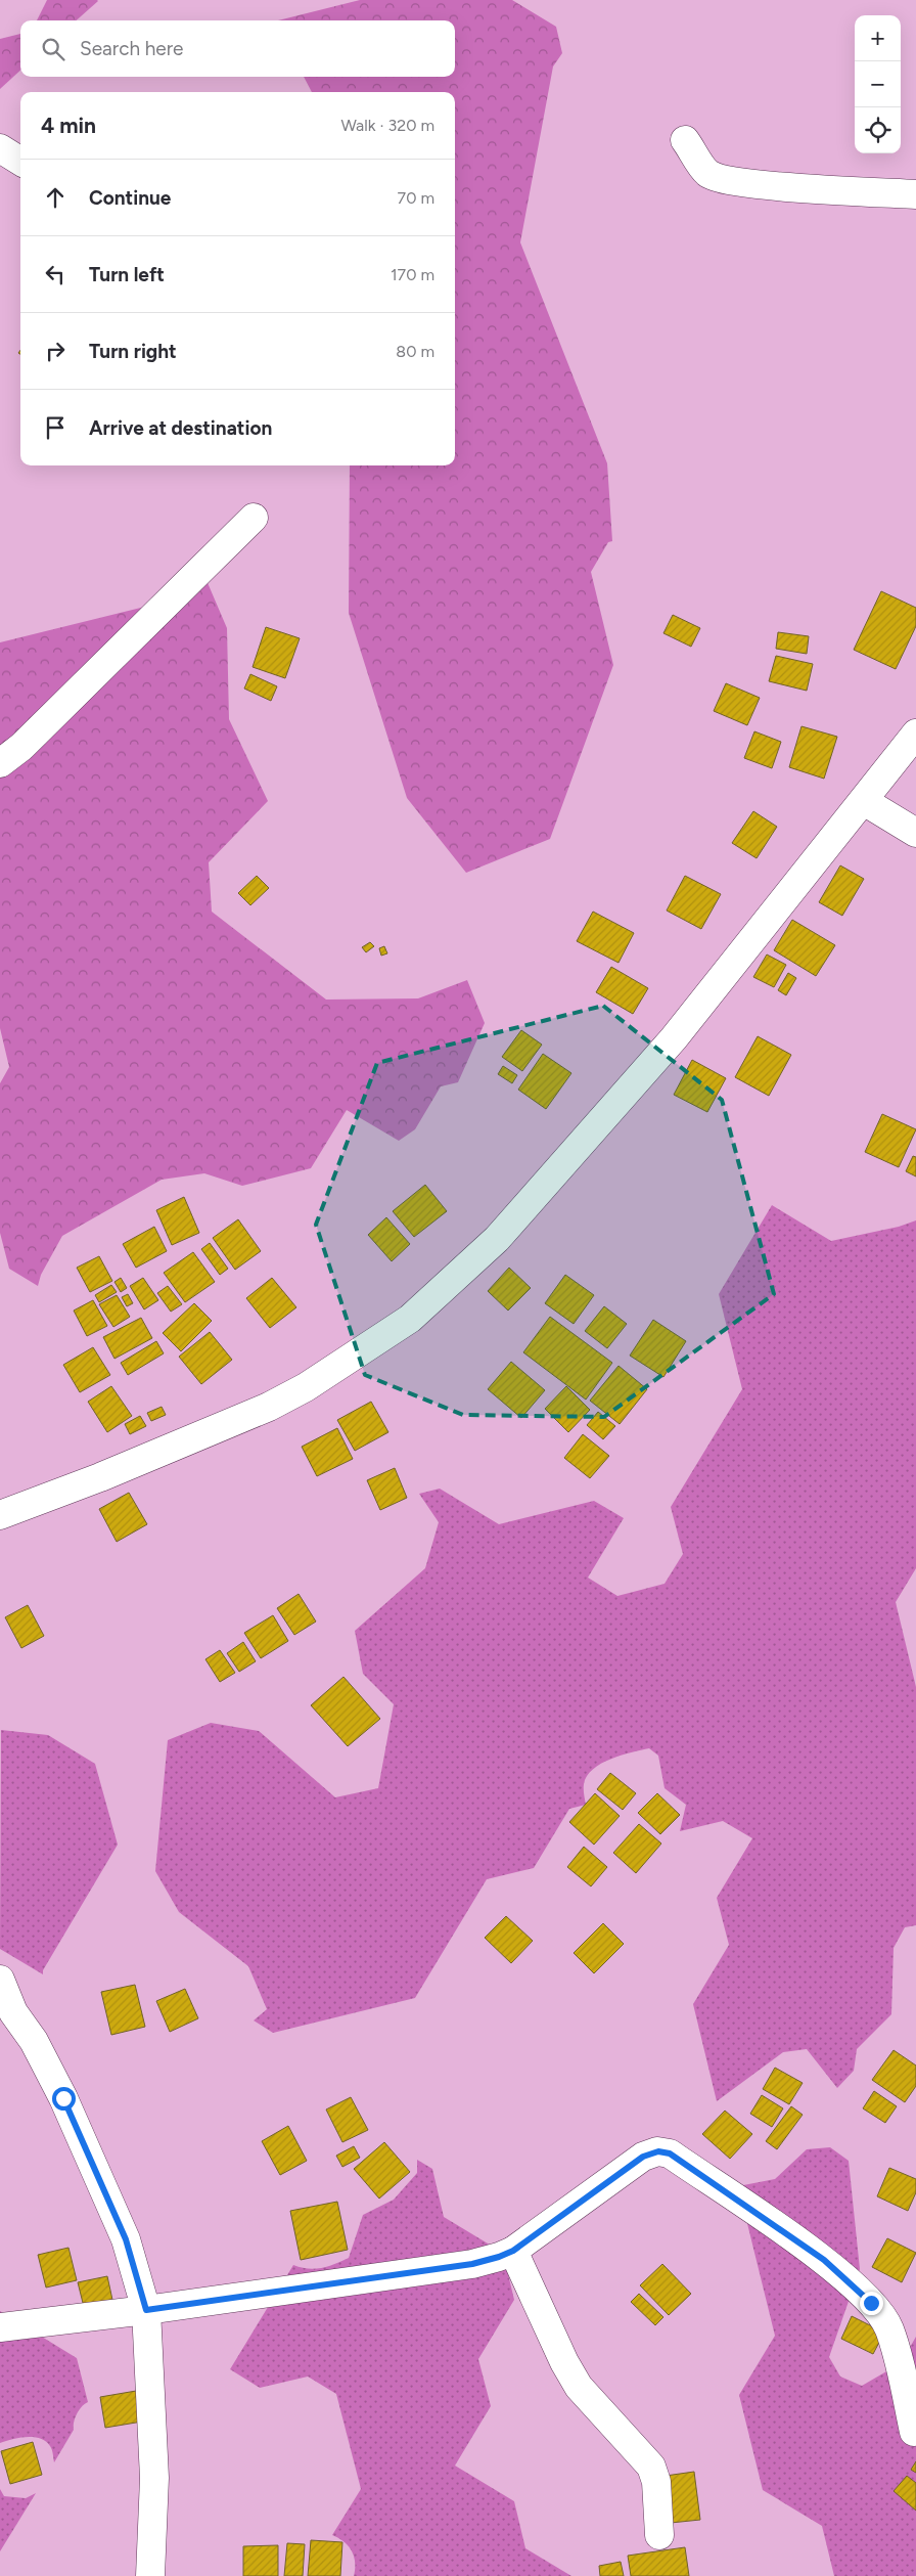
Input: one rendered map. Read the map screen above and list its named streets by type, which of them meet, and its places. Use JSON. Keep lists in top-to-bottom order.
{
  "page": {
    "map_buttons": ["+", "−"],
    "search": "Search here",
    "heading": ["4 min", "Walk · 320 m"],
    "list": [
      ["Continue", "70 m"],
      ["Turn left", "170 m"],
      ["Turn right", "80 m"],
      "Arrive at destination"
    ]
  }
}
